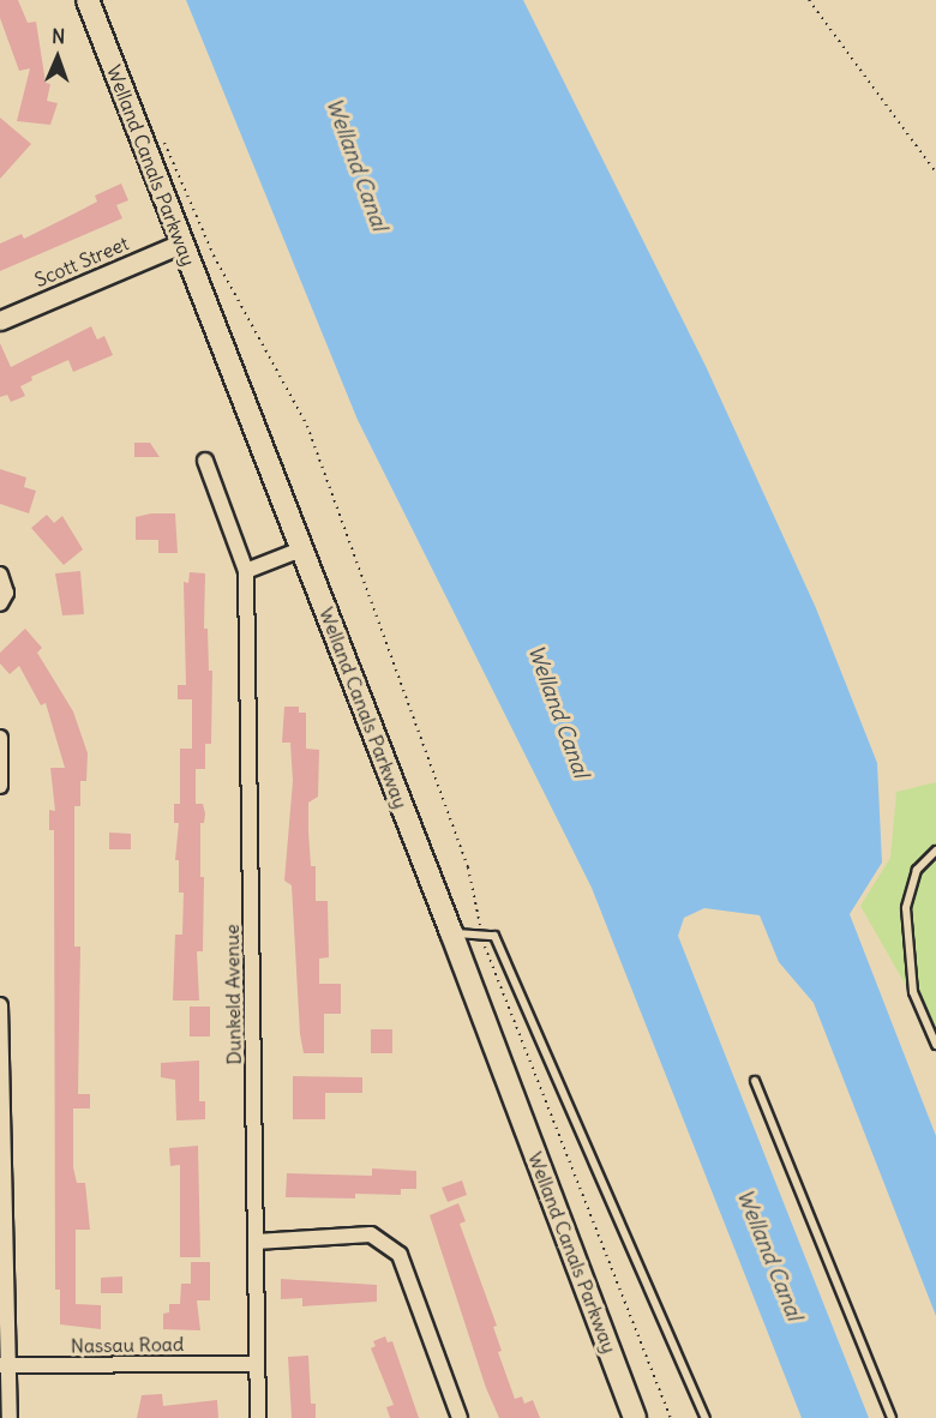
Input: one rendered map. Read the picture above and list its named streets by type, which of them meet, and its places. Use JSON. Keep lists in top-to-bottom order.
{
  "streets": {
    "main road": ["Welland Canals Parkway"],
    "street": ["Scott Street", "Dunkeld Avenue", "Nassau Road"]
  },
  "crossings": [
    ["Welland Canals Parkway", "Scott Street"],
    ["Dunkeld Avenue", "Nassau Road"]
  ],
  "water": ["Welland Canal"],
  "north": "top"
}
